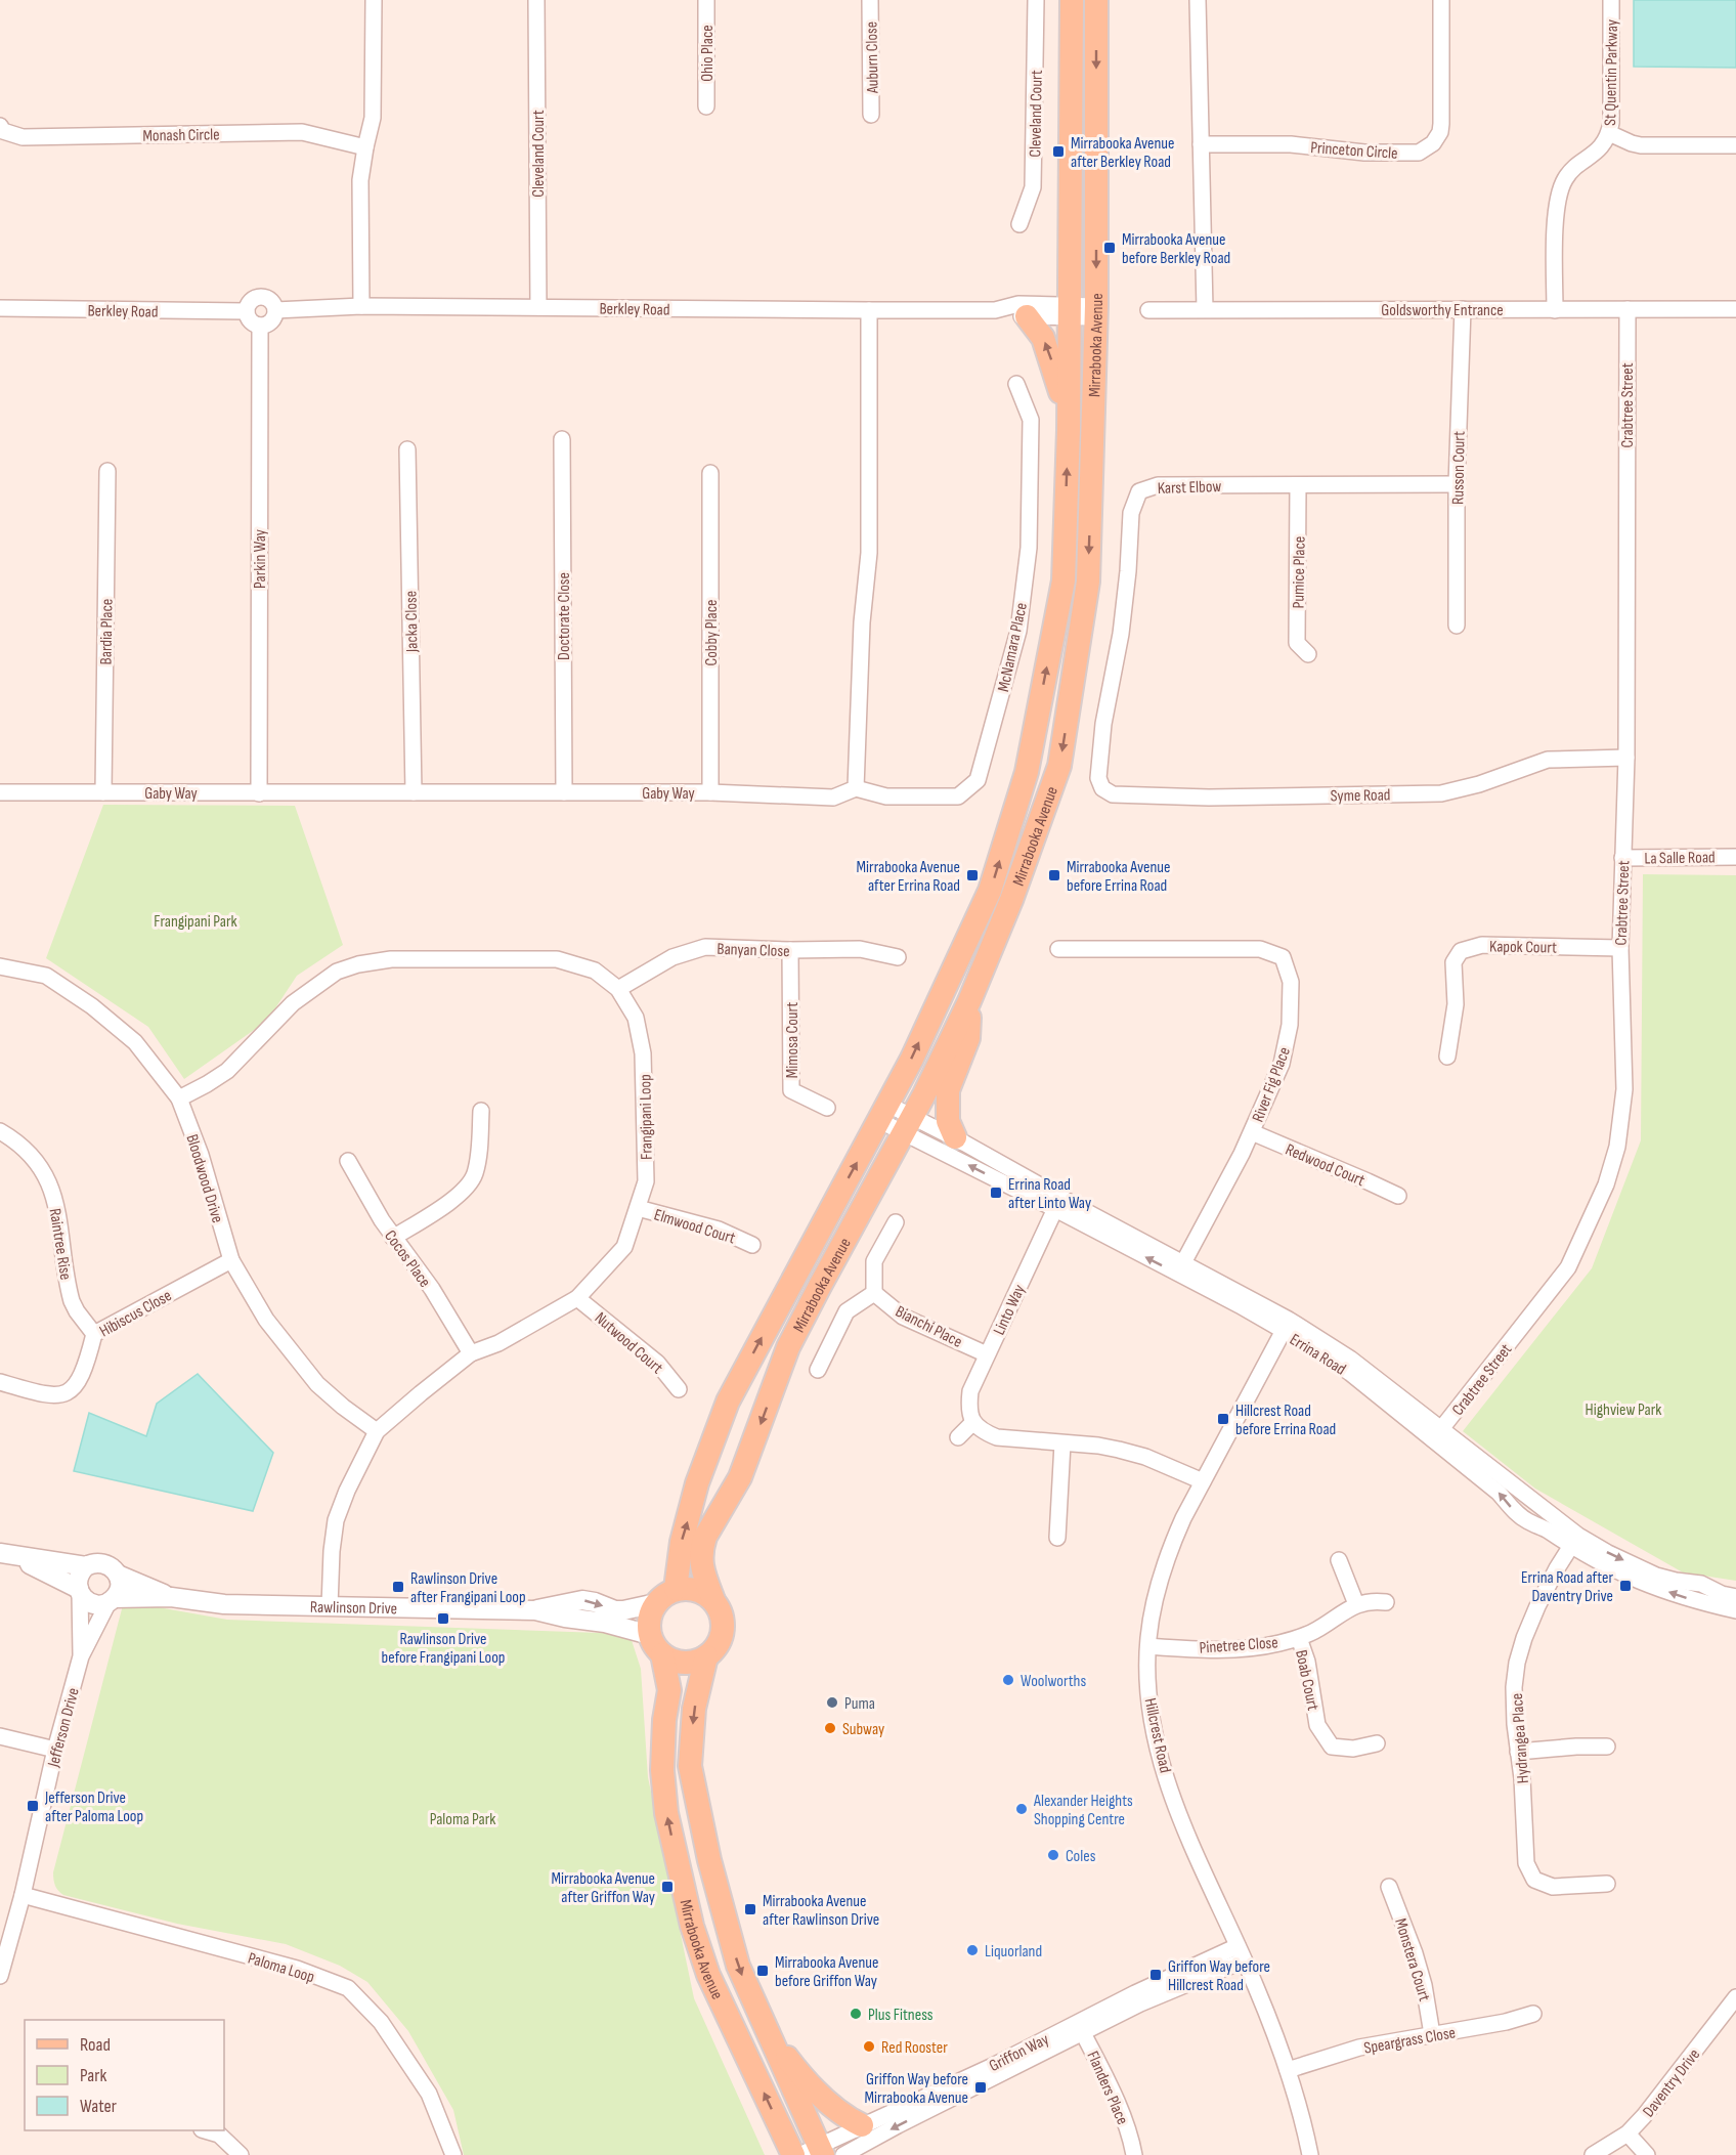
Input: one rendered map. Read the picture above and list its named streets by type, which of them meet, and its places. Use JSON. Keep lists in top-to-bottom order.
{
  "streets": {
    "main road": ["Mirrabooka Avenue"],
    "street": [
      "Ohio Place",
      "Auburn Close",
      "St Quentin Parkway",
      "Cleveland Court",
      "Monash Circle",
      "Princeton Circle",
      "Berkley Road",
      "Goldsworthy Entrance",
      "Crabtree Street",
      "Russon Court",
      "Karst Elbow",
      "Parkin Way",
      "Pumice Place",
      "Doctorate Close",
      "Jacka Close",
      "Bardia Place",
      "Cobby Place",
      "McNamara Place",
      "Gaby Way",
      "Syme Road",
      "La Salle Road",
      "Kapok Court",
      "Banyan Close",
      "Mimosa Court",
      "River Fig Place",
      "Frangipani Loop",
      "Redwood Court",
      "Bloodwood Drive",
      "Elmwood Court",
      "Raintree Rise",
      "Cocos Place",
      "Linto Way",
      "Hibiscus Close",
      "Bianchi Place",
      "Nutwood Court",
      "Errina Road",
      "Rawlinson Drive",
      "Pinetree Close",
      "Boab Court",
      "Jefferson Drive",
      "Hillcrest Road",
      "Hydrangea Place",
      "Monstera Court",
      "Paloma Loop",
      "Speargrass Close",
      "Griffon Way",
      "Daventry Drive",
      "Flanders Place"
    ]
  },
  "crossings": [
    ["St Quentin Parkway", "Goldsworthy Entrance"],
    ["Cleveland Court", "Berkley Road"],
    ["Berkley Road", "Mirrabooka Avenue"],
    ["Berkley Road", "Parkin Way"],
    ["Goldsworthy Entrance", "Crabtree Street"],
    ["Goldsworthy Entrance", "Russon Court"],
    ["Mirrabooka Avenue", "Errina Road"],
    ["Mirrabooka Avenue", "Rawlinson Drive"],
    ["Mirrabooka Avenue", "Griffon Way"],
    ["Crabtree Street", "Syme Road"],
    ["Crabtree Street", "La Salle Road"],
    ["Crabtree Street", "Kapok Court"],
    ["Crabtree Street", "Errina Road"],
    ["Russon Court", "Karst Elbow"],
    ["Karst Elbow", "Pumice Place"],
    ["Karst Elbow", "Syme Road"],
    ["Parkin Way", "Gaby Way"],
    ["Doctorate Close", "Gaby Way"],
    ["Jacka Close", "Gaby Way"],
    ["Bardia Place", "Gaby Way"],
    ["Cobby Place", "Gaby Way"],
    ["McNamara Place", "Gaby Way"],
    ["Banyan Close", "Mimosa Court"],
    ["Banyan Close", "Frangipani Loop"],
    ["River Fig Place", "Redwood Court"],
    ["River Fig Place", "Errina Road"],
    ["Frangipani Loop", "Bloodwood Drive"],
    ["Frangipani Loop", "Elmwood Court"],
    ["Frangipani Loop", "Cocos Place"],
    ["Frangipani Loop", "Nutwood Court"],
    ["Frangipani Loop", "Rawlinson Drive"],
    ["Bloodwood Drive", "Hibiscus Close"],
    ["Raintree Rise", "Hibiscus Close"],
    ["Linto Way", "Bianchi Place"],
    ["Linto Way", "Errina Road"],
    ["Errina Road", "Hillcrest Road"],
    ["Errina Road", "Hydrangea Place"],
    ["Rawlinson Drive", "Jefferson Drive"],
    ["Pinetree Close", "Boab Court"],
    ["Pinetree Close", "Hillcrest Road"],
    ["Jefferson Drive", "Paloma Loop"],
    ["Hillcrest Road", "Speargrass Close"],
    ["Hillcrest Road", "Griffon Way"],
    ["Monstera Court", "Speargrass Close"],
    ["Griffon Way", "Flanders Place"]
  ],
  "parks": ["Frangipani Park", "Highview Park", "Paloma Park"],
  "places": {
    "transit": [
      "Mirrabooka Avenue after Berkley Road",
      "Mirrabooka Avenue before Berkley Road",
      "Mirrabooka Avenue after Errina Road",
      "Mirrabooka Avenue before Errina Road",
      "Errina Road after Linto Way",
      "Hillcrest Road before Errina Road",
      "Errina Road after Daventry Drive",
      "Rawlinson Drive after Frangipani Loop",
      "Rawlinson Drive before Frangipani Loop",
      "Jefferson Drive after Paloma Loop",
      "Mirrabooka Avenue after Griffon Way",
      "Mirrabooka Avenue after Rawlinson Drive",
      "Mirrabooka Avenue before Griffon Way",
      "Griffon Way before Hillcrest Road",
      "Griffon Way before Mirrabooka Avenue"
    ],
    "other": [
      "Woolworths",
      "Puma",
      "Subway",
      "Alexander Heights Shopping Centre",
      "Coles",
      "Liquorland",
      "Plus Fitness",
      "Red Rooster"
    ]
  },
  "legend": ["Road", "Park", "Water"]
}
